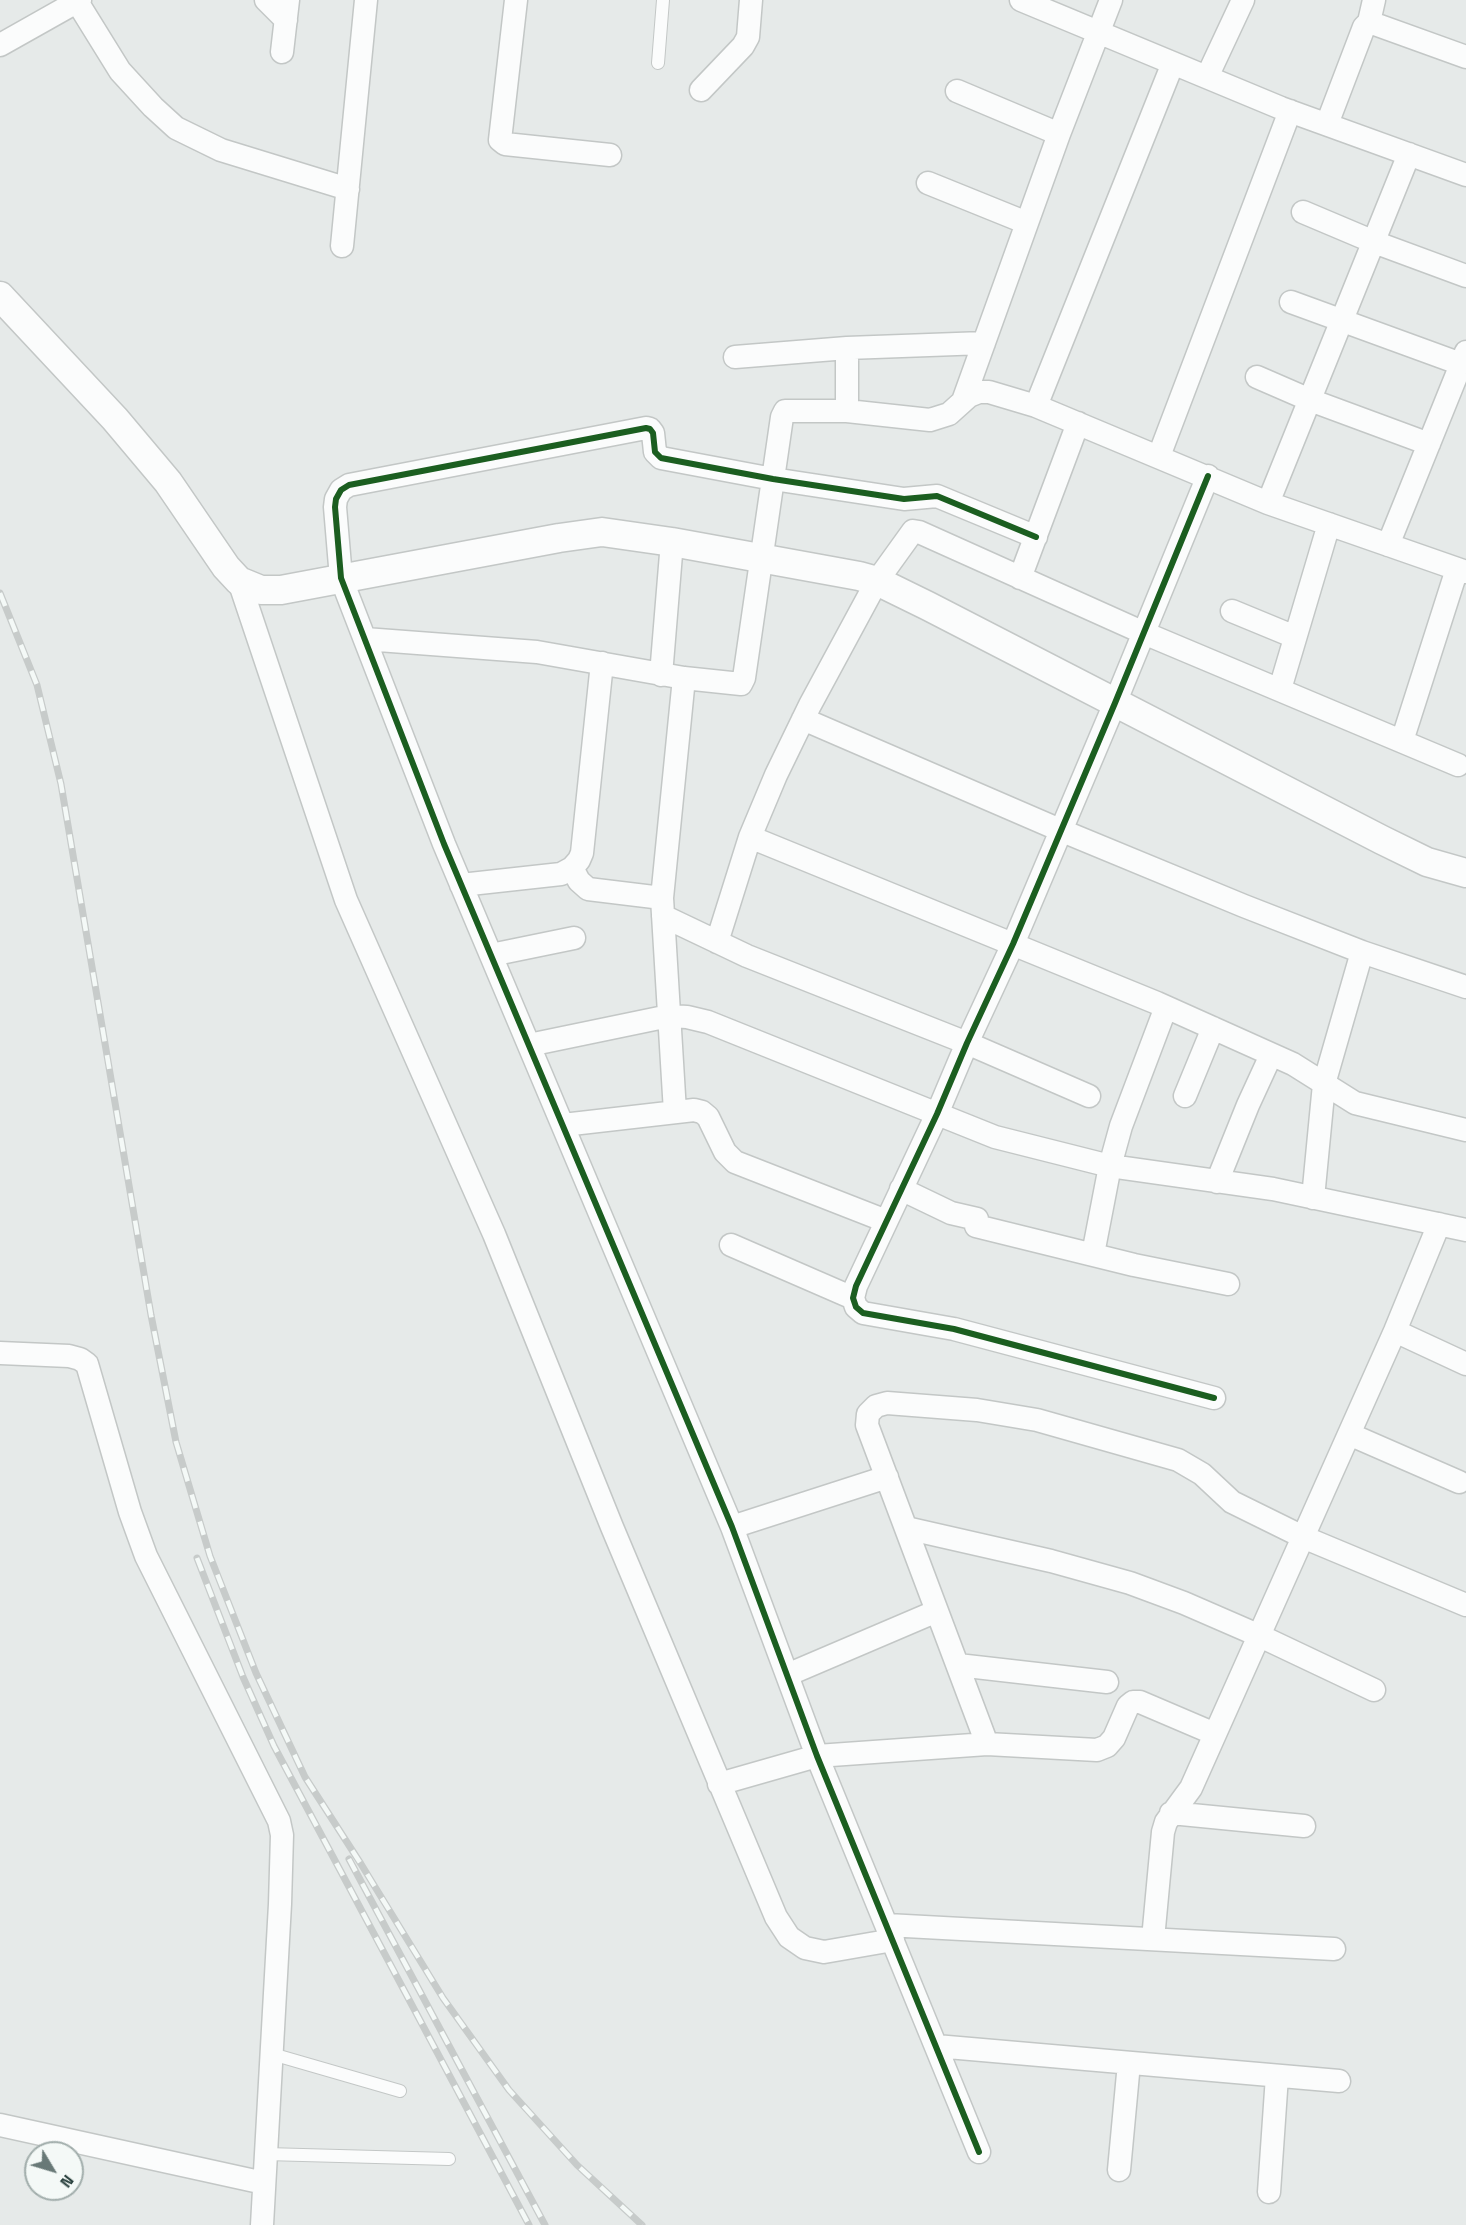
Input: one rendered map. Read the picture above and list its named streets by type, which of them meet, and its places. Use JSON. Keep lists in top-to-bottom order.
{
  "north": "bottom right"
}
